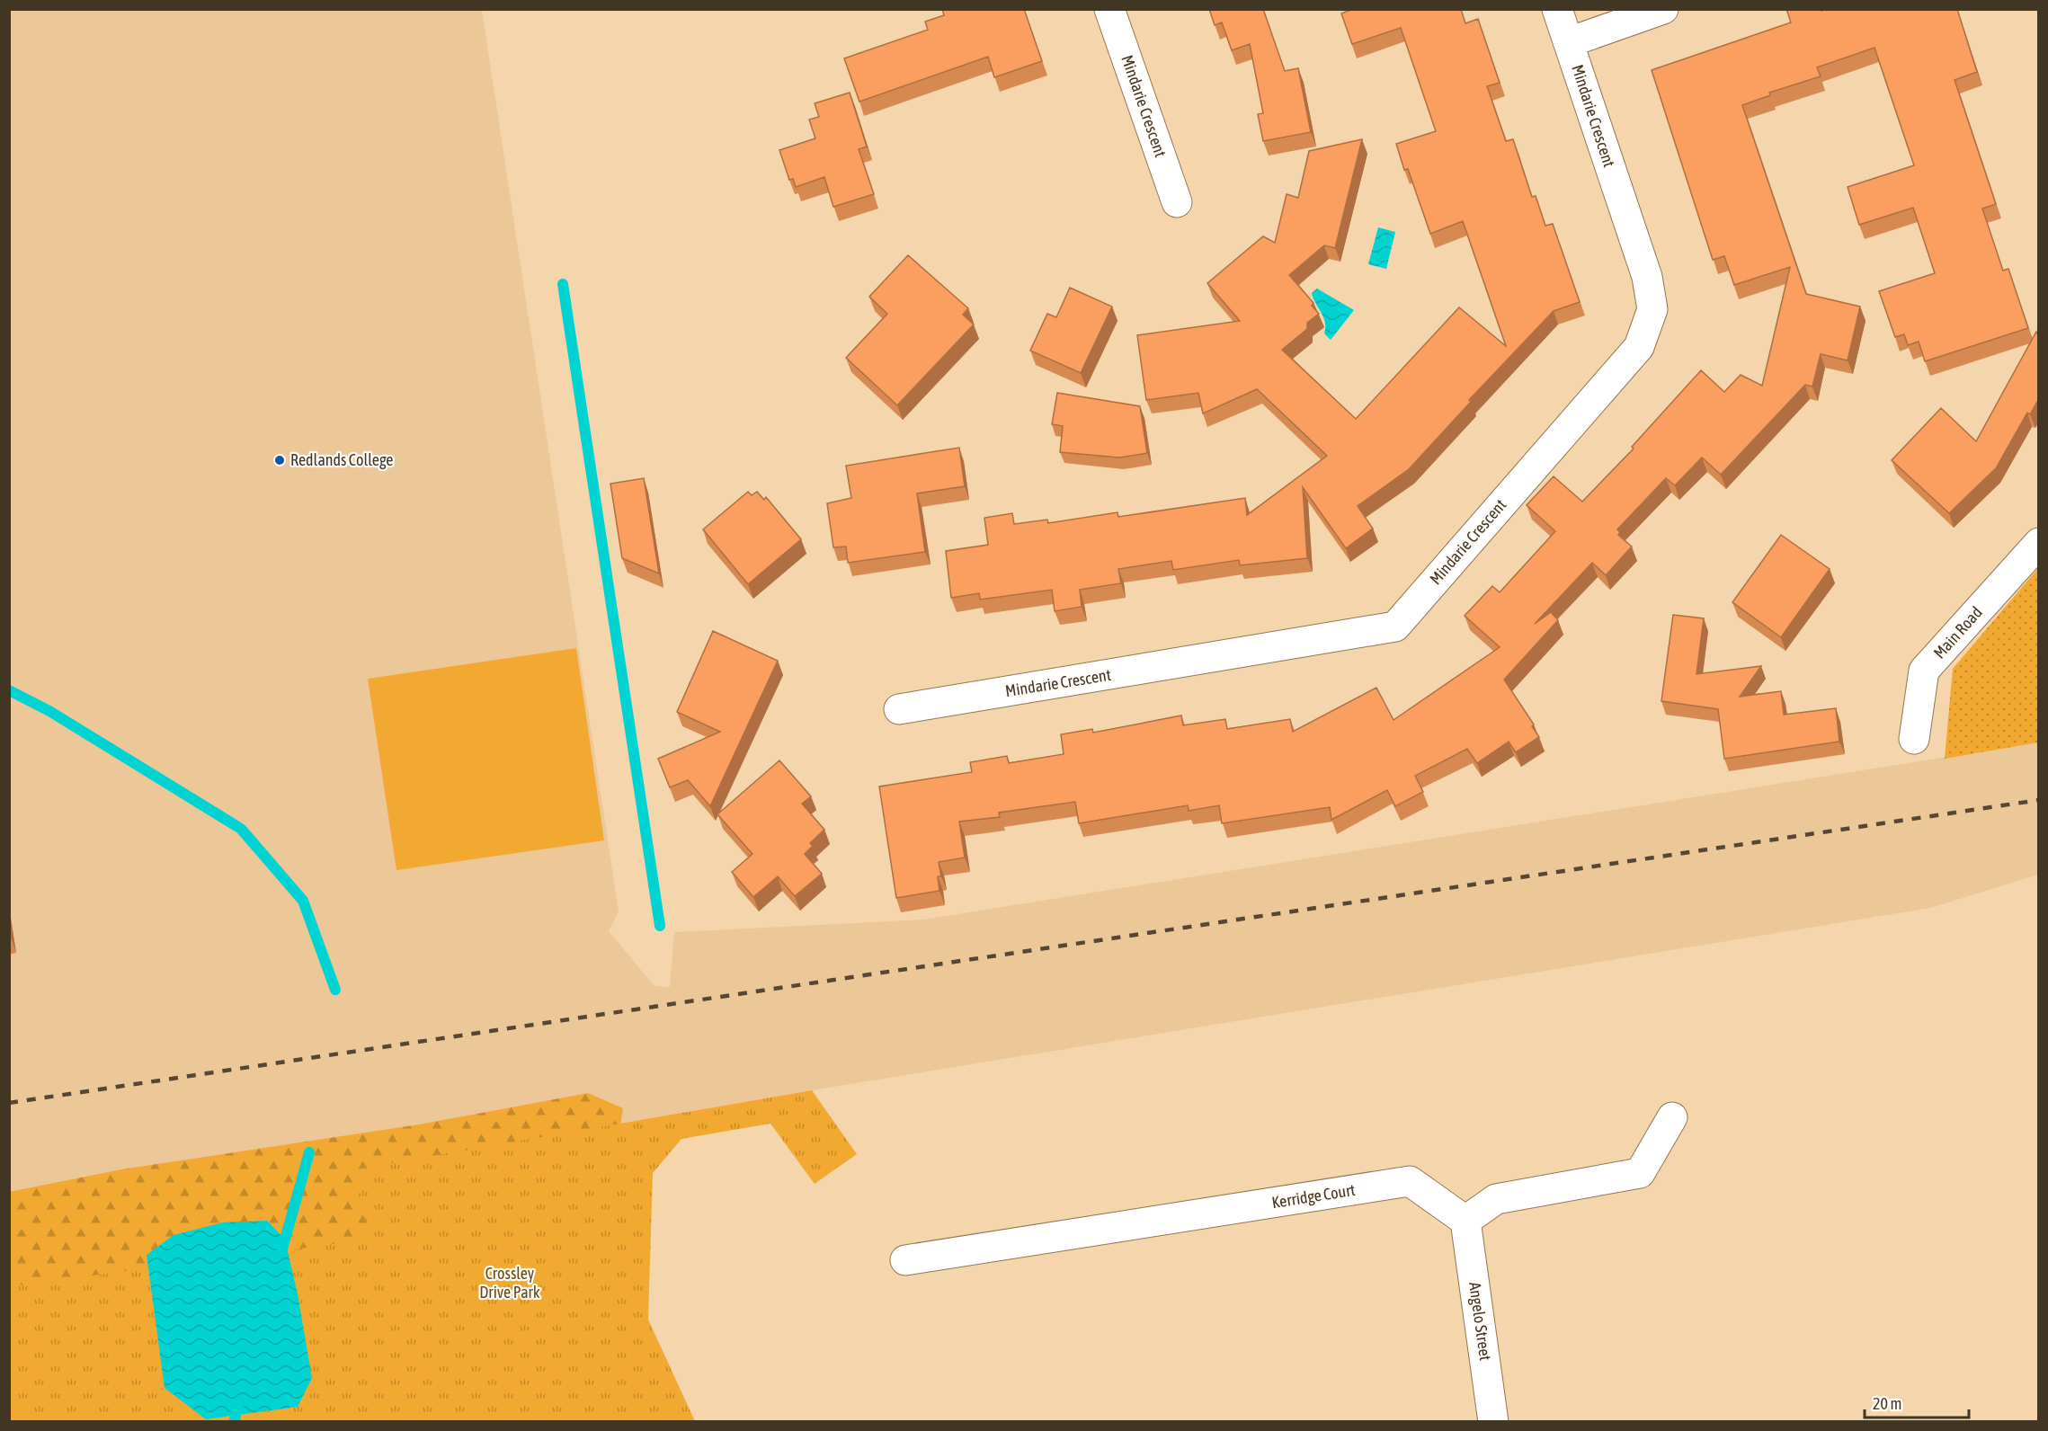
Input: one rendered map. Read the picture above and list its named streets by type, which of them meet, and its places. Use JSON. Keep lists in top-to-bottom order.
{
  "streets": {
    "street": [
      "Mindarie Crescent",
      "Main Road",
      "Kerridge Court",
      "Angelo Street"
    ]
  },
  "crossings": [
    ["Kerridge Court", "Angelo Street"]
  ],
  "parks": ["Crossley Drive Park"],
  "places": ["Redlands College"],
  "scale_bar": "20 m"
}
